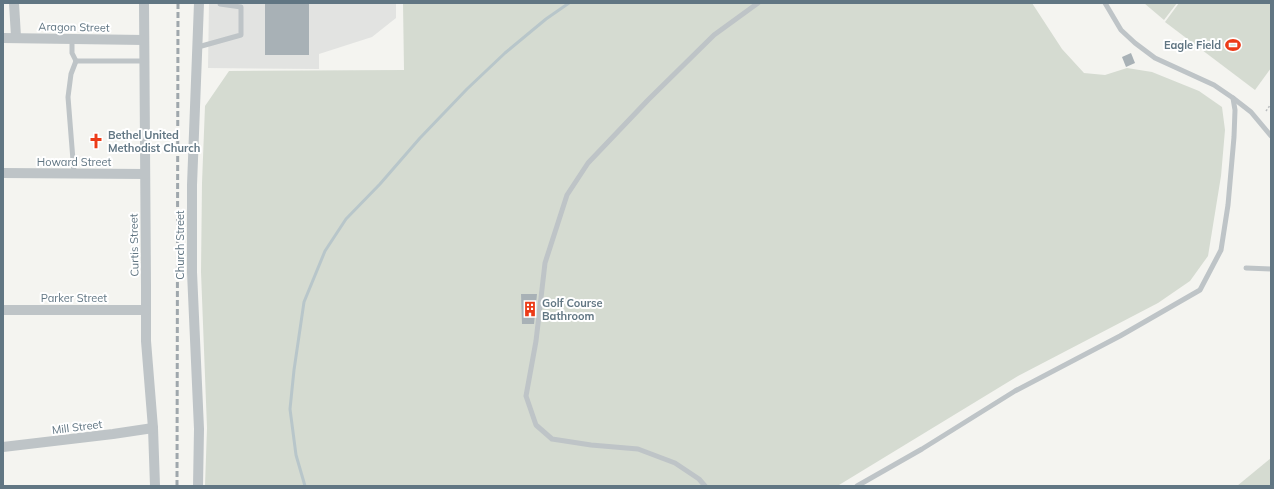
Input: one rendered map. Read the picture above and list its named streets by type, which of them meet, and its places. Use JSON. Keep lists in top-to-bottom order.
{
  "streets": {
    "street": [
      "Aragon Street",
      "Howard Street",
      "Curtis Street",
      "Church Street",
      "Parker Street",
      "Mill Street"
    ]
  },
  "crossings": [
    ["Aragon Street", "Curtis Street"],
    ["Howard Street", "Curtis Street"],
    ["Curtis Street", "Parker Street"],
    ["Curtis Street", "Mill Street"]
  ],
  "places": {
    "sports": ["Eagle Field"],
    "church": ["Bethel United Methodist Church"],
    "building": ["Golf Course Bathroom"]
  }
}
